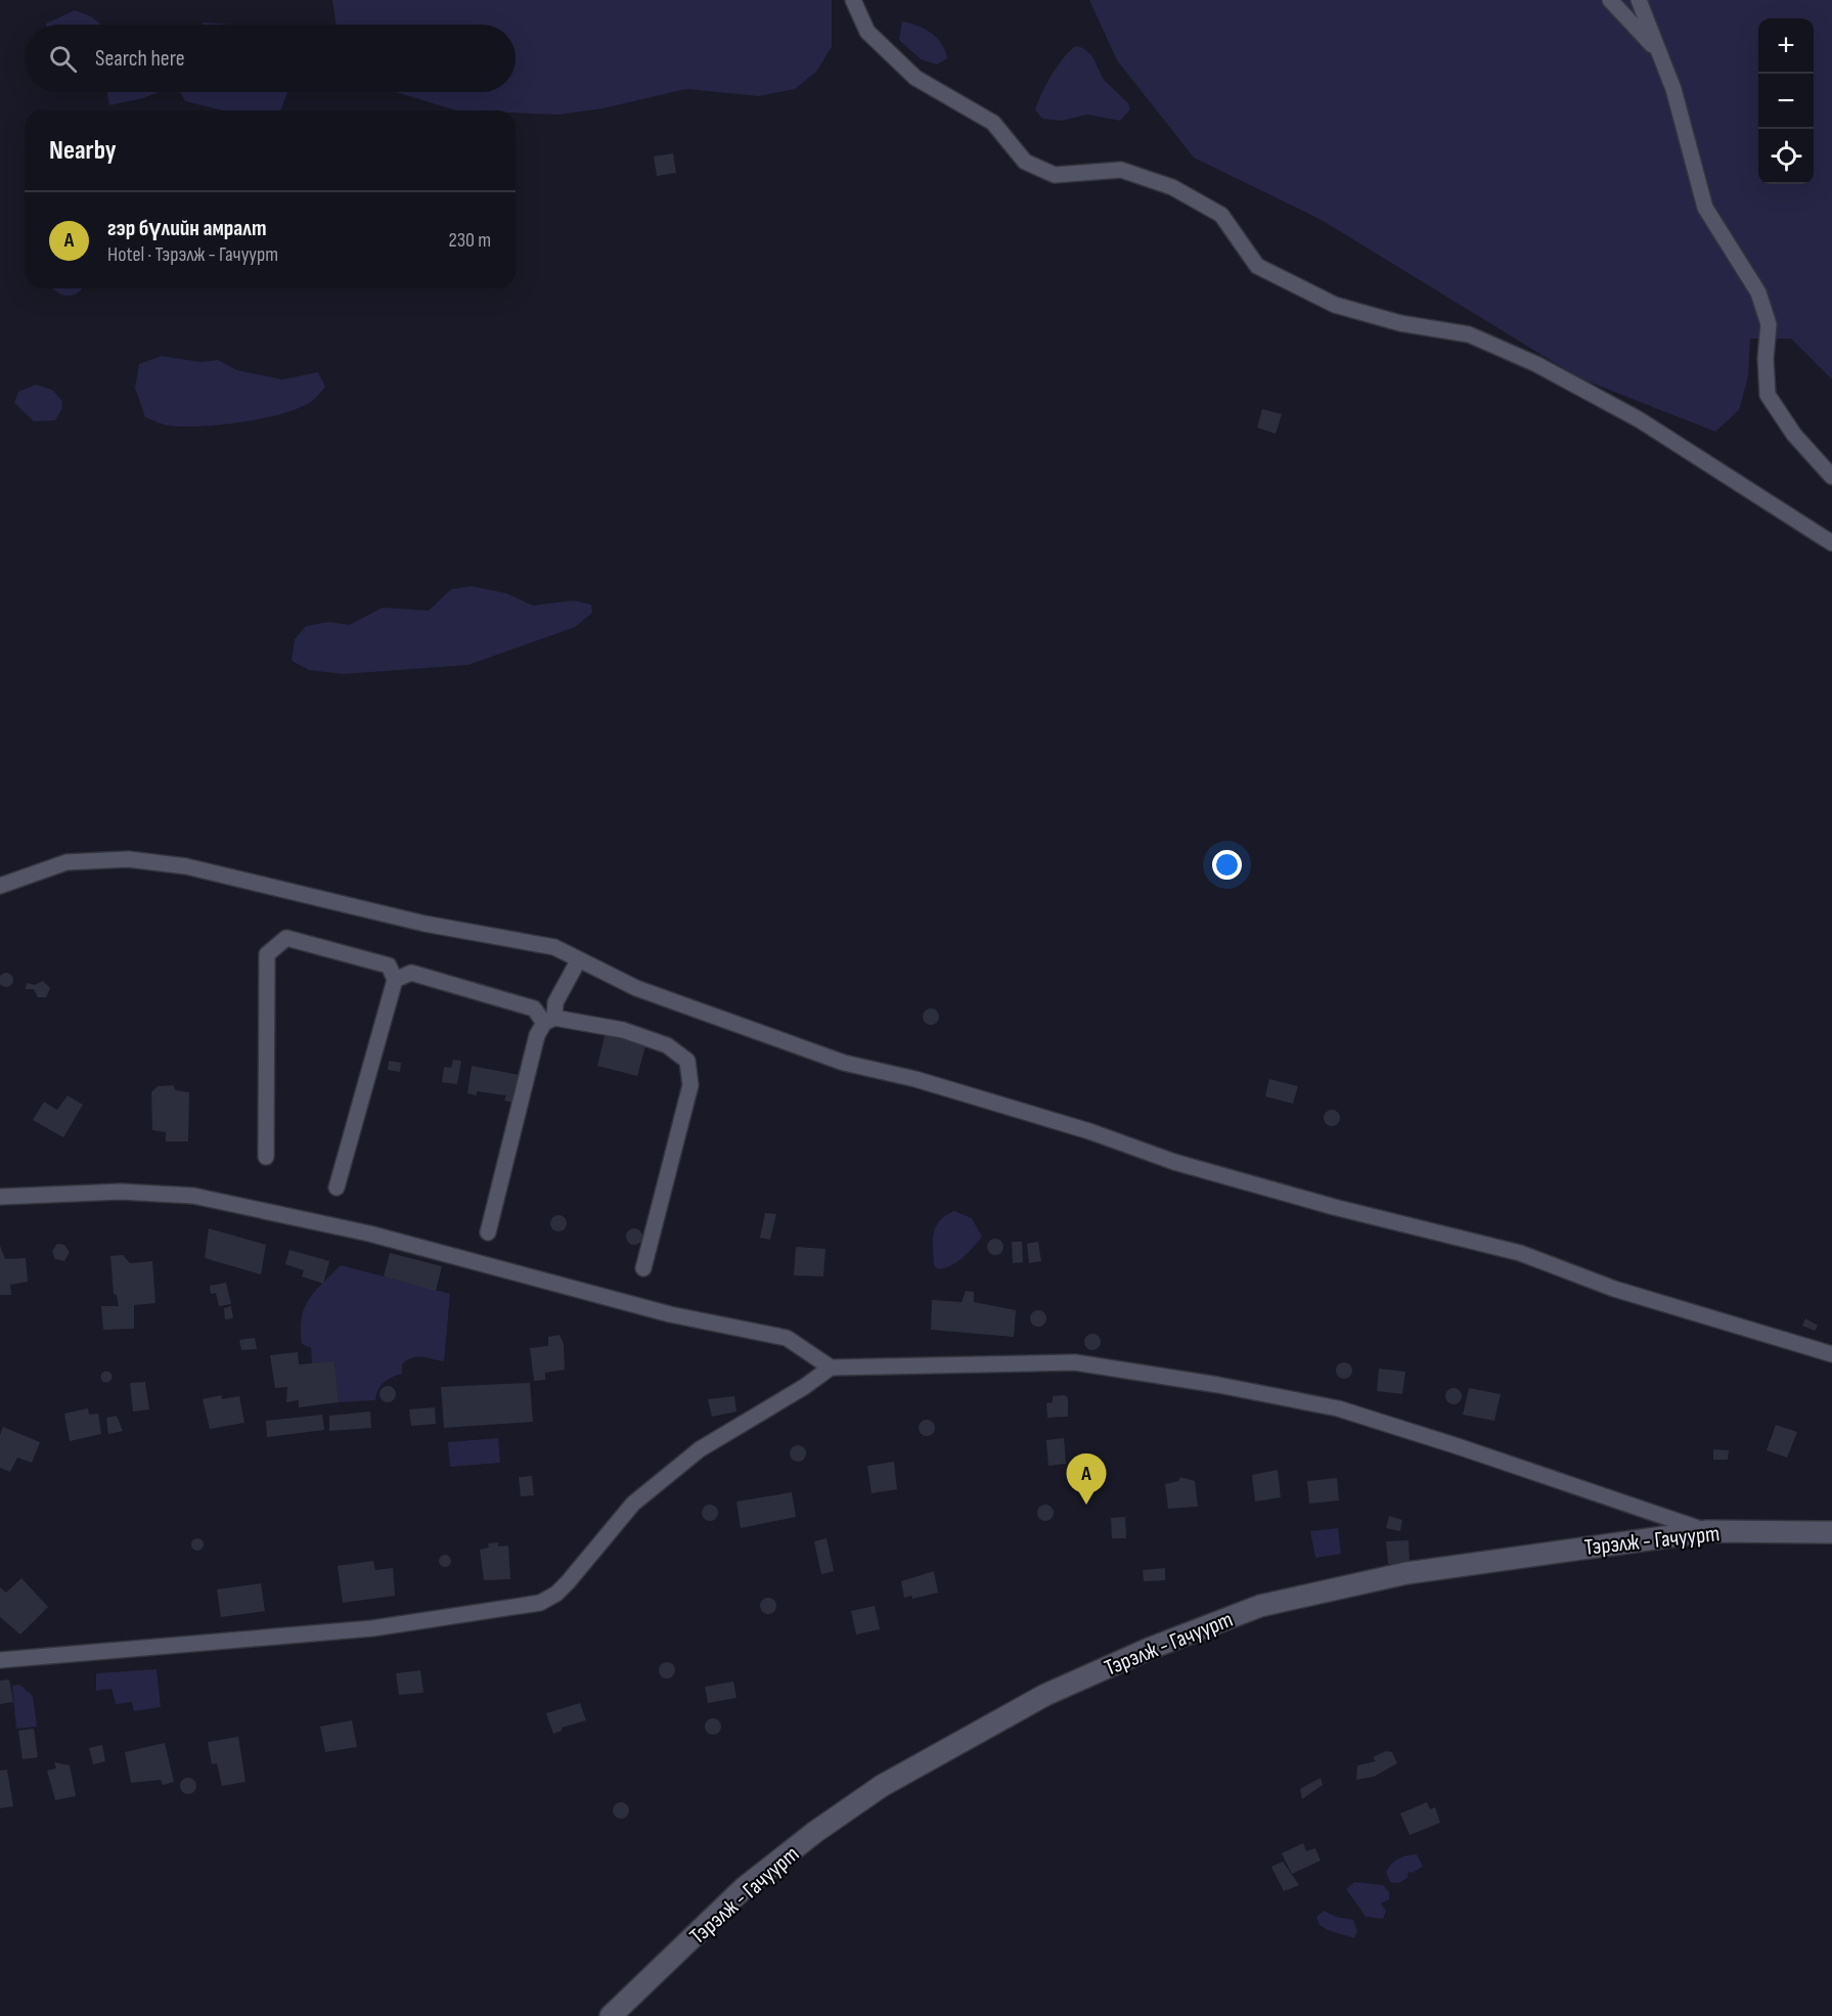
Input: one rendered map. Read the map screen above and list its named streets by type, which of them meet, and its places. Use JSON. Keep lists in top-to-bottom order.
{
  "streets": {
    "main road": ["Тэрэлж - Гачуурт"]
  },
  "page": {
    "map_buttons": ["+", "−"],
    "search": "Search here",
    "heading": "Nearby",
    "list": [
      {
        "mark": "A",
        "name": "гэр бүлийн амралт",
        "note": "Hotel · Тэрэлж - Гачуурт",
        "value": "230 m"
      }
    ],
    "pins": "A"
  }
}
